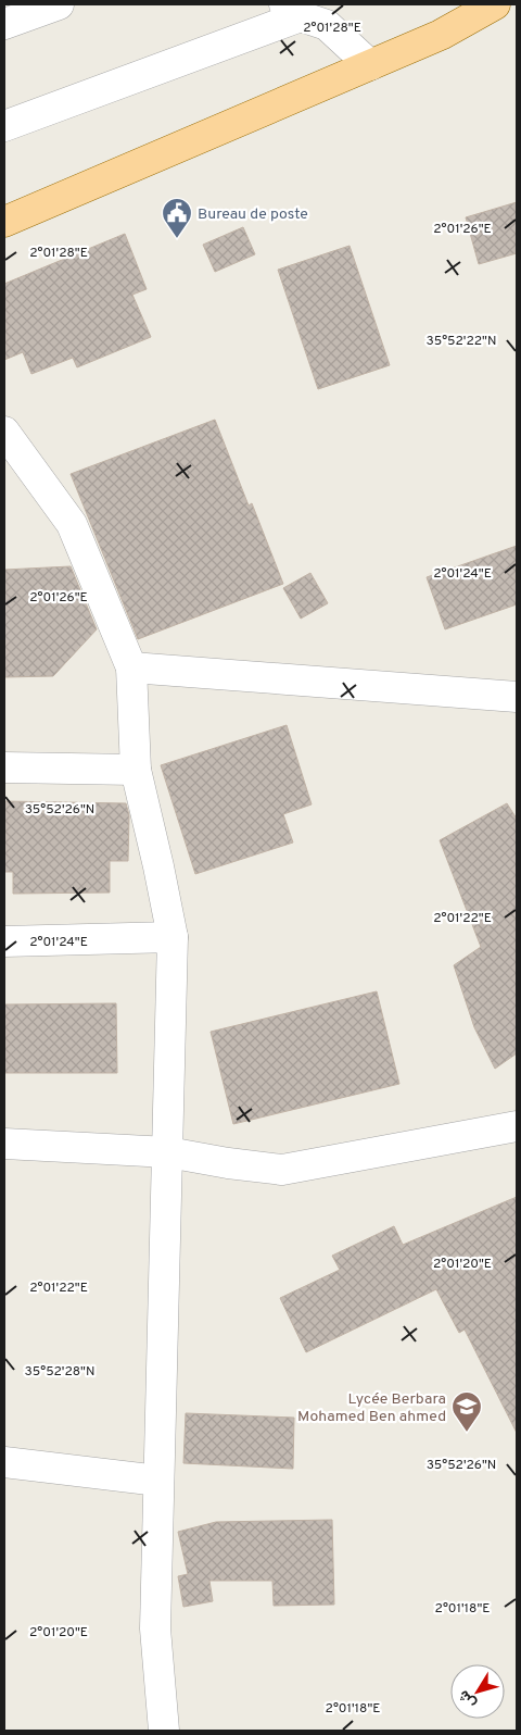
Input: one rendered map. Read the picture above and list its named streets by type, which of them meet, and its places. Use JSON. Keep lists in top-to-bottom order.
{
  "places": {
    "public building": ["Bureau de poste"],
    "school or university": ["Lycée Berbara Mohamed Ben ahmed"]
  },
  "north": "bottom left",
  "coordinates": [
    "2°01'28\"E",
    "2°01'26\"E",
    "35°52'22\"N",
    "2°01'24\"E",
    "35°52'26\"N",
    "2°01'22\"E",
    "2°01'20\"E",
    "35°52'28\"N",
    "2°01'18\"E"
  ]
}
